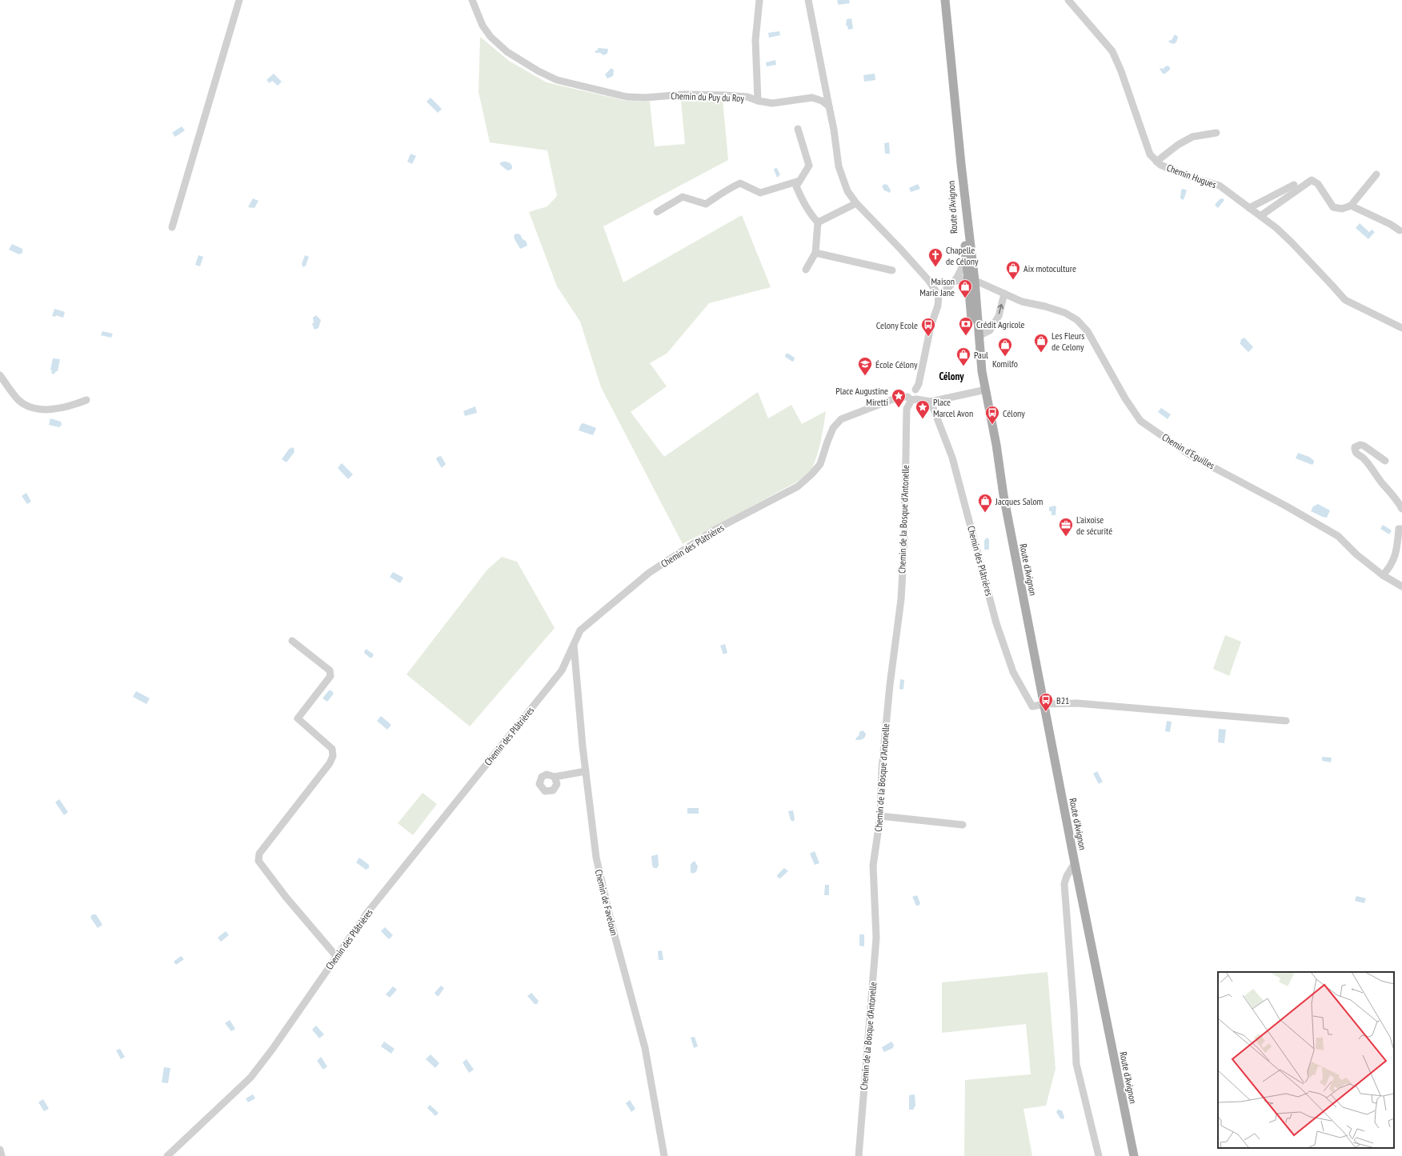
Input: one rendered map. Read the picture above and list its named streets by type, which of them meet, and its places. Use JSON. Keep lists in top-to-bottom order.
{
  "streets": {
    "main road": ["Route d'Avignon"],
    "street": [
      "Chemin du Puy du Roy",
      "Chemin Hugues",
      "Chemin d'Eguilles",
      "Chemin de la Bosque d'Antonelle",
      "Chemin des Plâtrières",
      "Chemin de Faveloun"
    ]
  },
  "crossings": [
    ["Route d'Avignon", "Chemin d'Eguilles"],
    ["Route d'Avignon", "Chemin des Plâtrières"],
    ["Chemin de la Bosque d'Antonelle", "Chemin des Plâtrières"],
    ["Chemin des Plâtrières", "Chemin de Faveloun"]
  ],
  "districts": ["Célony"],
  "places": {
    "church": ["Chapelle de Célony"],
    "shop": [
      "Aix motoculture",
      "Maison Marie Jane",
      "Les Fleurs de Celony",
      "Komilfo",
      "Paul",
      "Jacques Salom"
    ],
    "bank": ["Crédit Agricole"],
    "bus stop": ["Celony Ecole", "Célony", "B21"],
    "school or university": ["École Célony"],
    "place": ["Place Augustine Miretti", "Place Marcel Avon"],
    "office": ["L'aixoise de sécurité"]
  }
}
